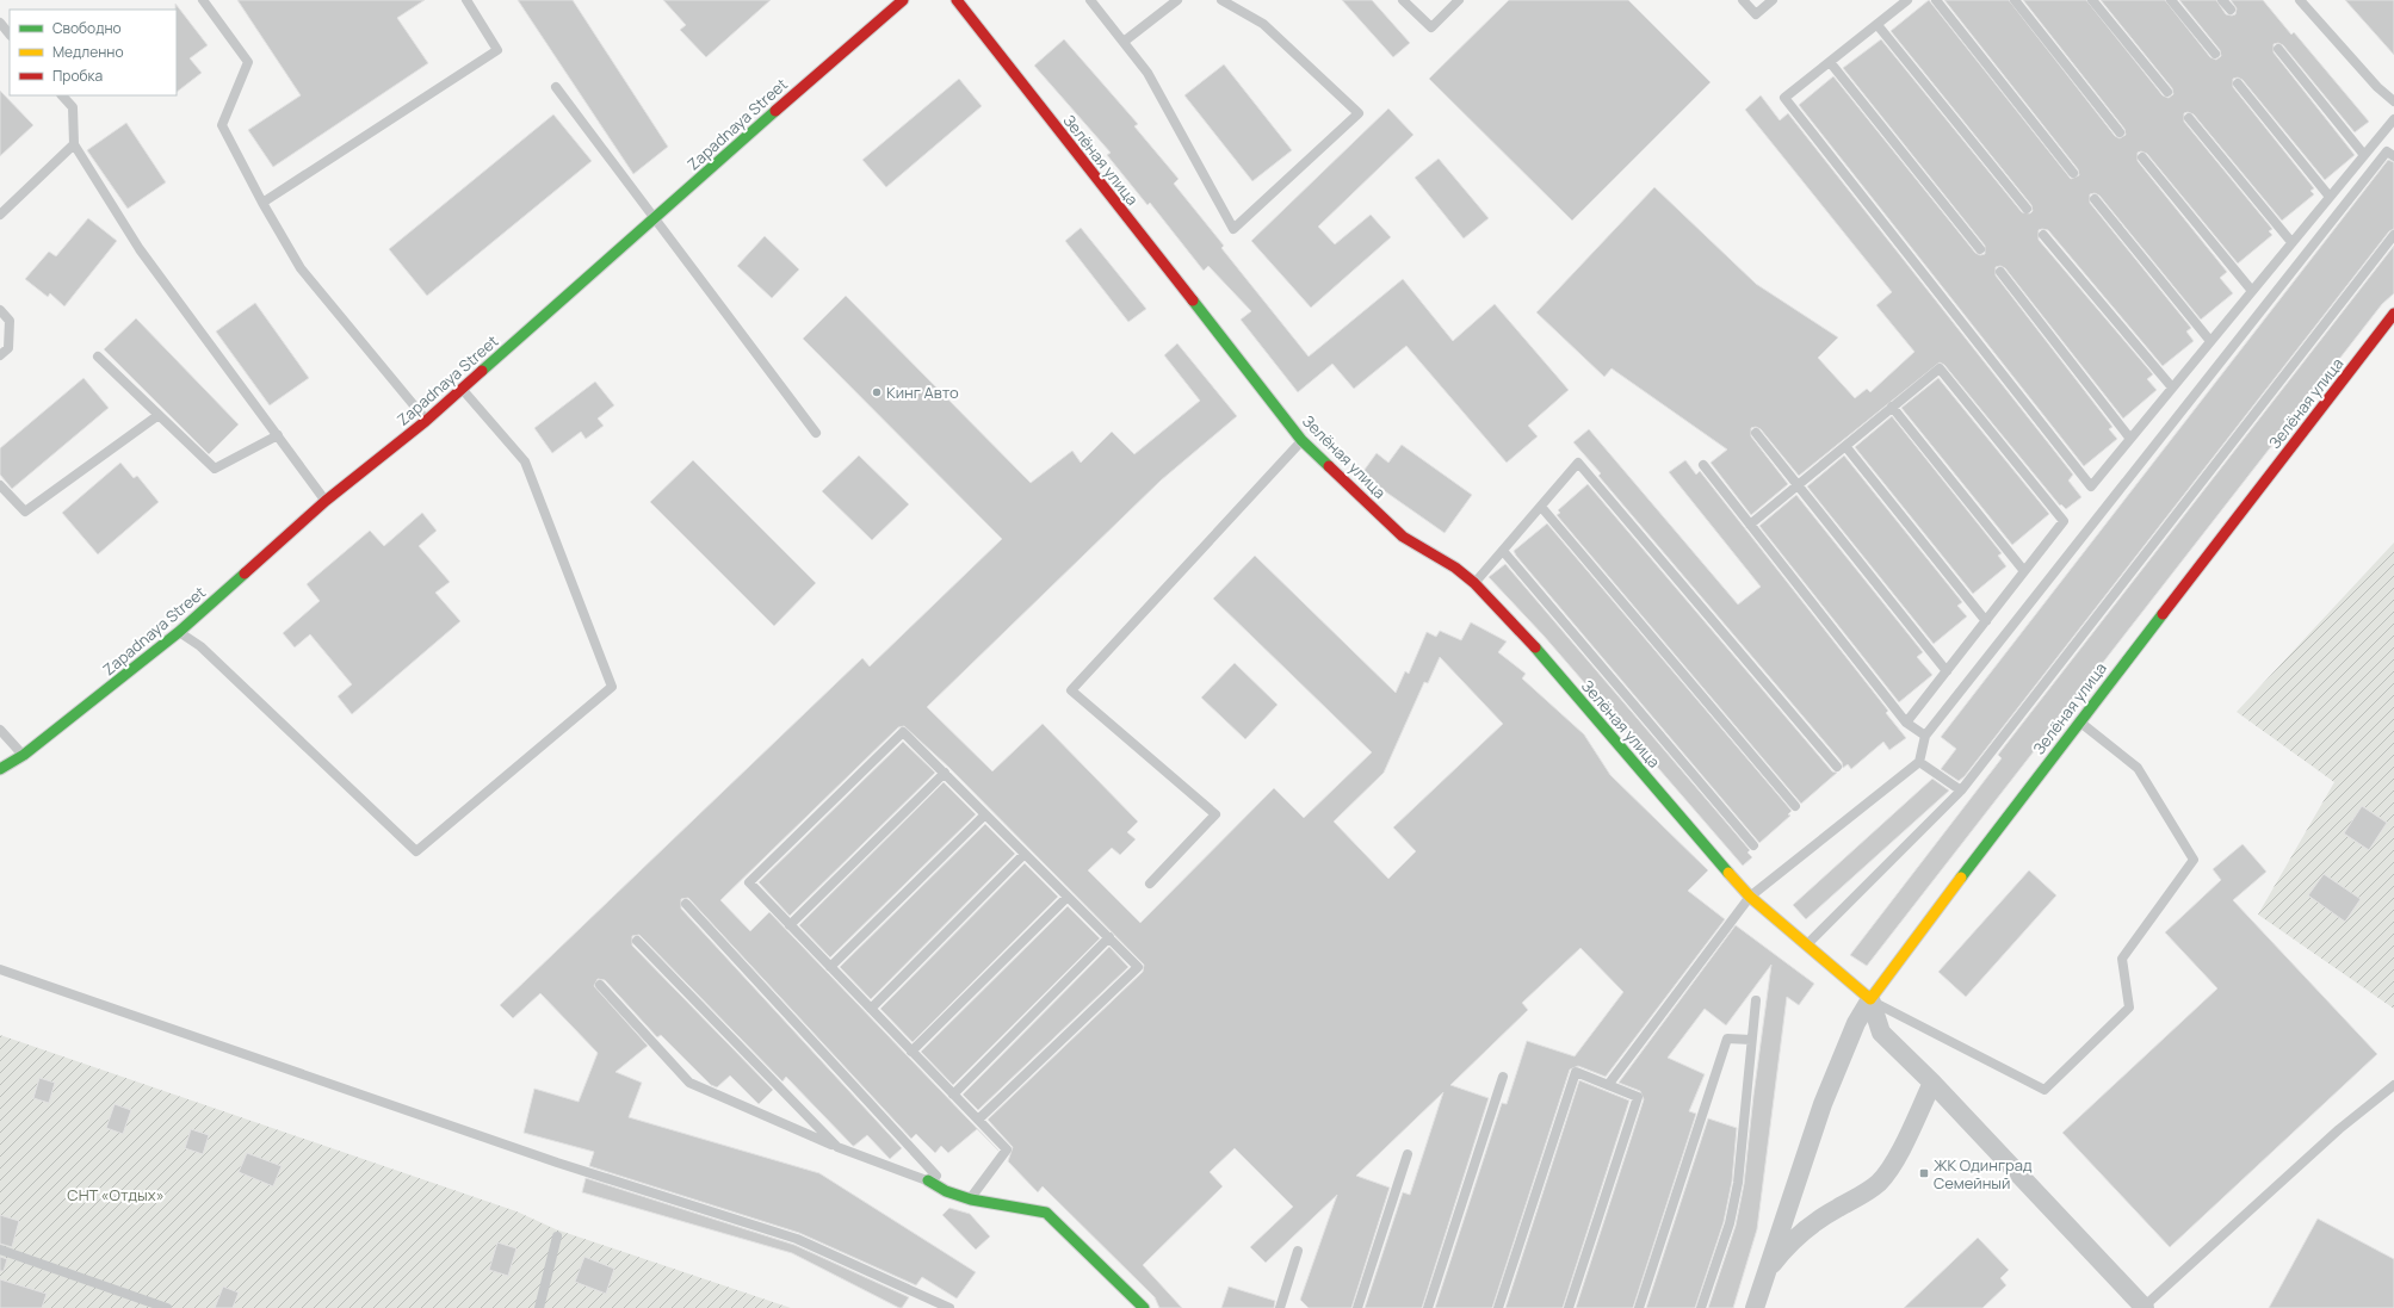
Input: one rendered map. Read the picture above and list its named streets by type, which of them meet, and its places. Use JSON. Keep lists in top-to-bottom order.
{
  "streets": {
    "street": ["Zapadnaya Street", "Зелёная улица"]
  },
  "parks": ["СНТ «Отдых»"],
  "places": {
    "other": ["Кинг Авто"],
    "transit": ["ЖК Одинград Семейный"]
  },
  "legend": ["Свободно", "Медленно", "Пробка"]
}
